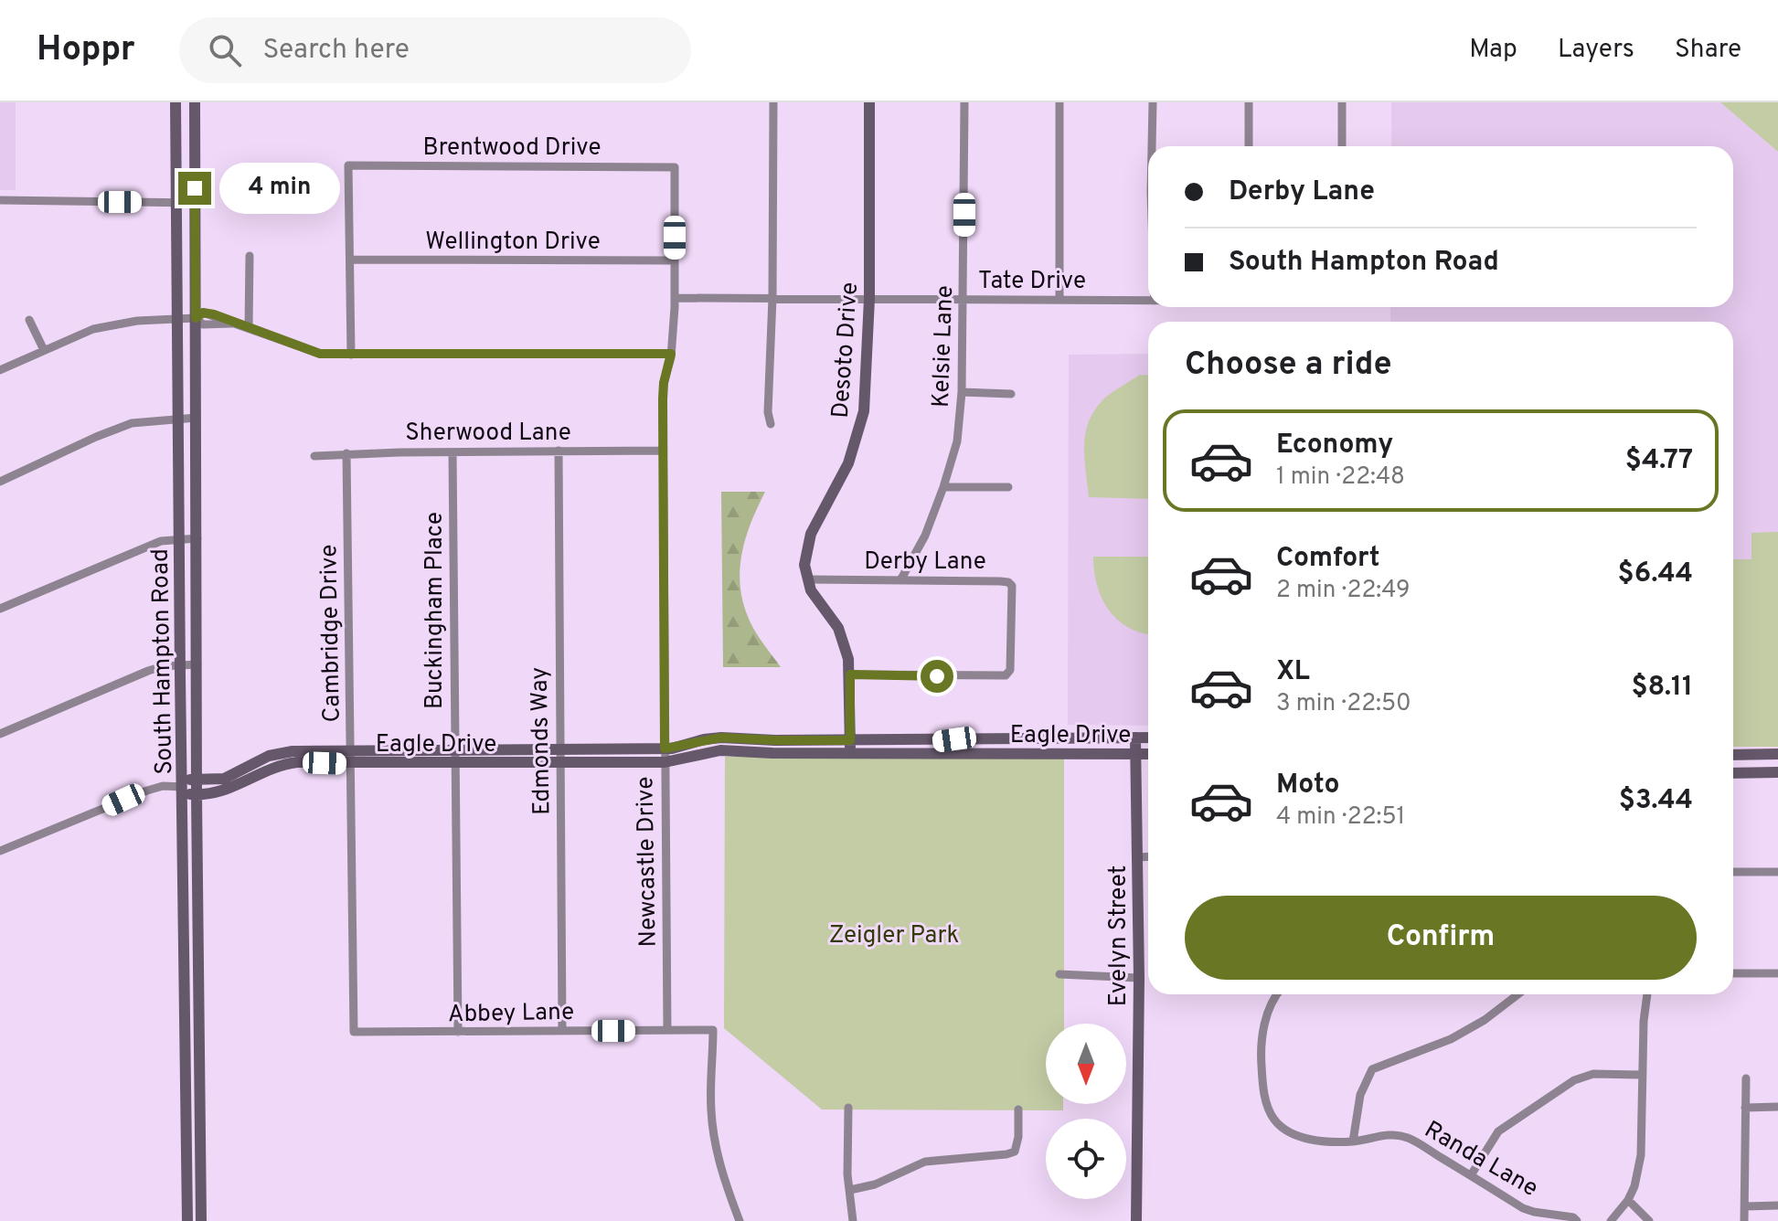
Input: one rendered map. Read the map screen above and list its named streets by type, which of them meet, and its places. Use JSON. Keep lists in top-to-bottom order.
{
  "streets": {
    "street": [
      "Brentwood Drive",
      "Wellington Drive",
      "Tate Drive",
      "Kelsie Lane",
      "Desoto Drive",
      "Sherwood Lane",
      "Derby Lane",
      "Buckingham Place",
      "Cambridge Drive",
      "South Hampton Road",
      "Eagle Drive",
      "Edmonds Way",
      "Newcastle Drive",
      "Evelyn Street",
      "Abbey Lane",
      "Randa Lane"
    ]
  },
  "crossings": [
    ["Brentwood Drive", "Wellington Drive"],
    ["Brentwood Drive", "Newcastle Drive"],
    ["Wellington Drive", "Newcastle Drive"],
    ["Tate Drive", "Kelsie Lane"],
    ["Tate Drive", "Desoto Drive"],
    ["Tate Drive", "Newcastle Drive"],
    ["Kelsie Lane", "Derby Lane"],
    ["Desoto Drive", "Derby Lane"],
    ["Desoto Drive", "Eagle Drive"],
    ["Sherwood Lane", "Buckingham Place"],
    ["Sherwood Lane", "Cambridge Drive"],
    ["Sherwood Lane", "Edmonds Way"],
    ["Sherwood Lane", "Newcastle Drive"],
    ["Buckingham Place", "Eagle Drive"],
    ["Buckingham Place", "Abbey Lane"],
    ["Cambridge Drive", "Eagle Drive"],
    ["Cambridge Drive", "Abbey Lane"],
    ["South Hampton Road", "Eagle Drive"],
    ["Eagle Drive", "Edmonds Way"],
    ["Eagle Drive", "Newcastle Drive"],
    ["Eagle Drive", "Evelyn Street"],
    ["Edmonds Way", "Abbey Lane"],
    ["Newcastle Drive", "Abbey Lane"]
  ],
  "parks": ["Zeigler Park"],
  "north": "bottom",
  "page": {
    "header": "Hoppr",
    "search": "Search here",
    "nav": ["Map", "Layers", "Share"],
    "banner": ["Derby Lane", "South Hampton Road"],
    "bubble": "4 min",
    "heading": "Choose a ride",
    "list": [
      {
        "name": "Economy",
        "note": "1 min · 22:48",
        "value": "$4.77"
      },
      {
        "name": "Comfort",
        "note": "2 min · 22:49",
        "value": "$6.44"
      },
      {
        "name": "XL",
        "note": "3 min · 22:50",
        "value": "$8.11"
      },
      {
        "name": "Moto",
        "note": "4 min · 22:51",
        "value": "$3.44"
      }
    ],
    "buttons": "Confirm"
  }
}
